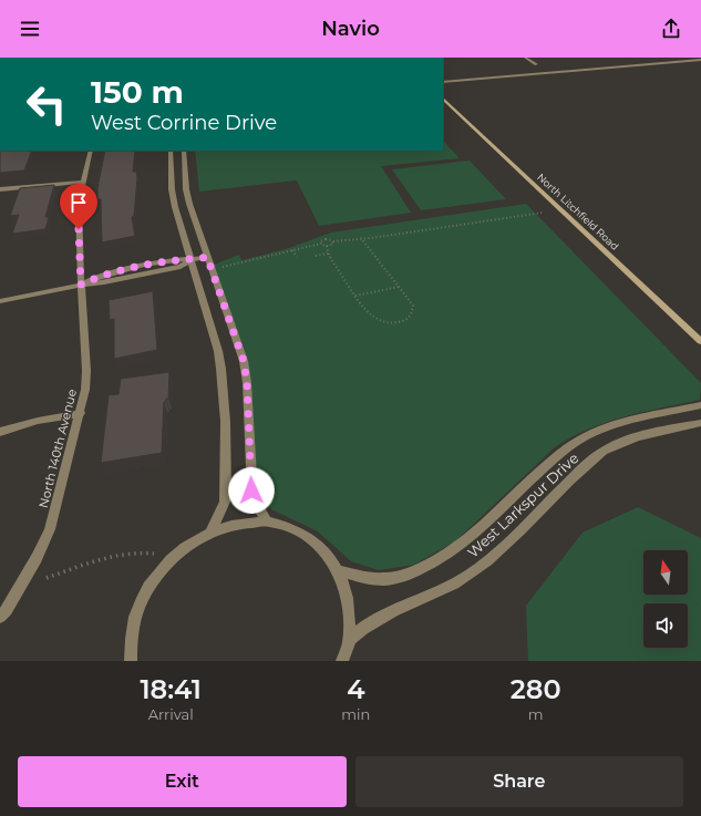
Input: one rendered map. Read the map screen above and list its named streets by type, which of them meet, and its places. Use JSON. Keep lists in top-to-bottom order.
{
  "streets": {
    "main road": ["North Litchfield Road"],
    "street": ["North 140th Avenue", "West Larkspur Drive"]
  },
  "north": "top",
  "page": {
    "header": "Navio",
    "turn": ["150 m", "West Corrine Drive"],
    "eta": [
      "18:41",
      "Arrival",
      "4",
      "min",
      "280",
      "m"
    ],
    "buttons": ["Exit", "Share"]
  }
}
